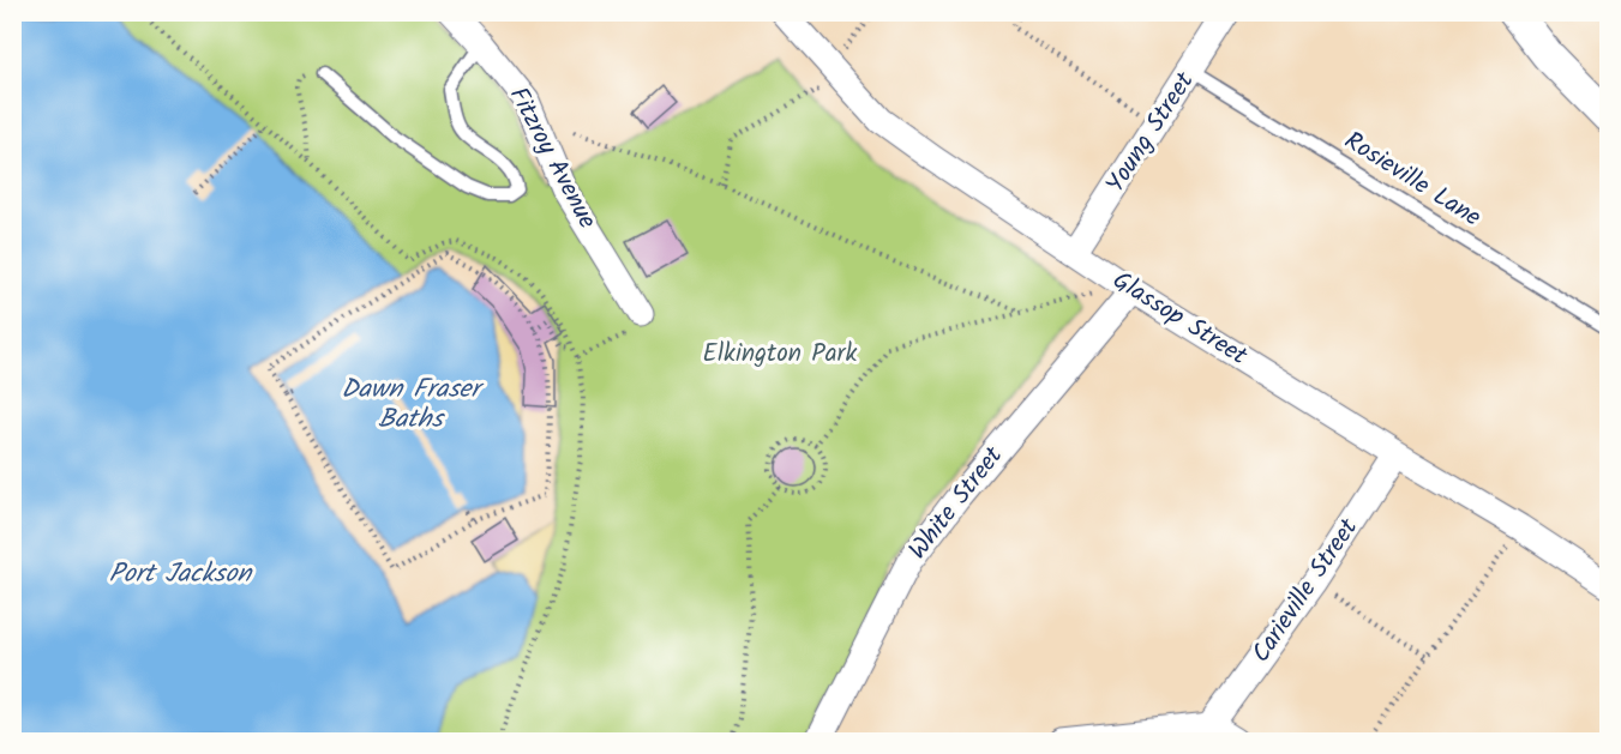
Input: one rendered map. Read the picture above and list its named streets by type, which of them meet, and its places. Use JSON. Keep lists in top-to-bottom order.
{
  "streets": {
    "street": [
      "Young Street",
      "Fitzroy Avenue",
      "Glassop Street",
      "White Street",
      "Carieville Street"
    ],
    "lane": ["Rosieville Lane"]
  },
  "crossings": [
    ["Young Street", "Rosieville Lane"],
    ["Young Street", "Glassop Street"],
    ["Glassop Street", "White Street"],
    ["Glassop Street", "Carieville Street"]
  ],
  "water": ["Dawn Fraser Baths", "Port Jackson"],
  "parks": ["Elkington Park"]
}
